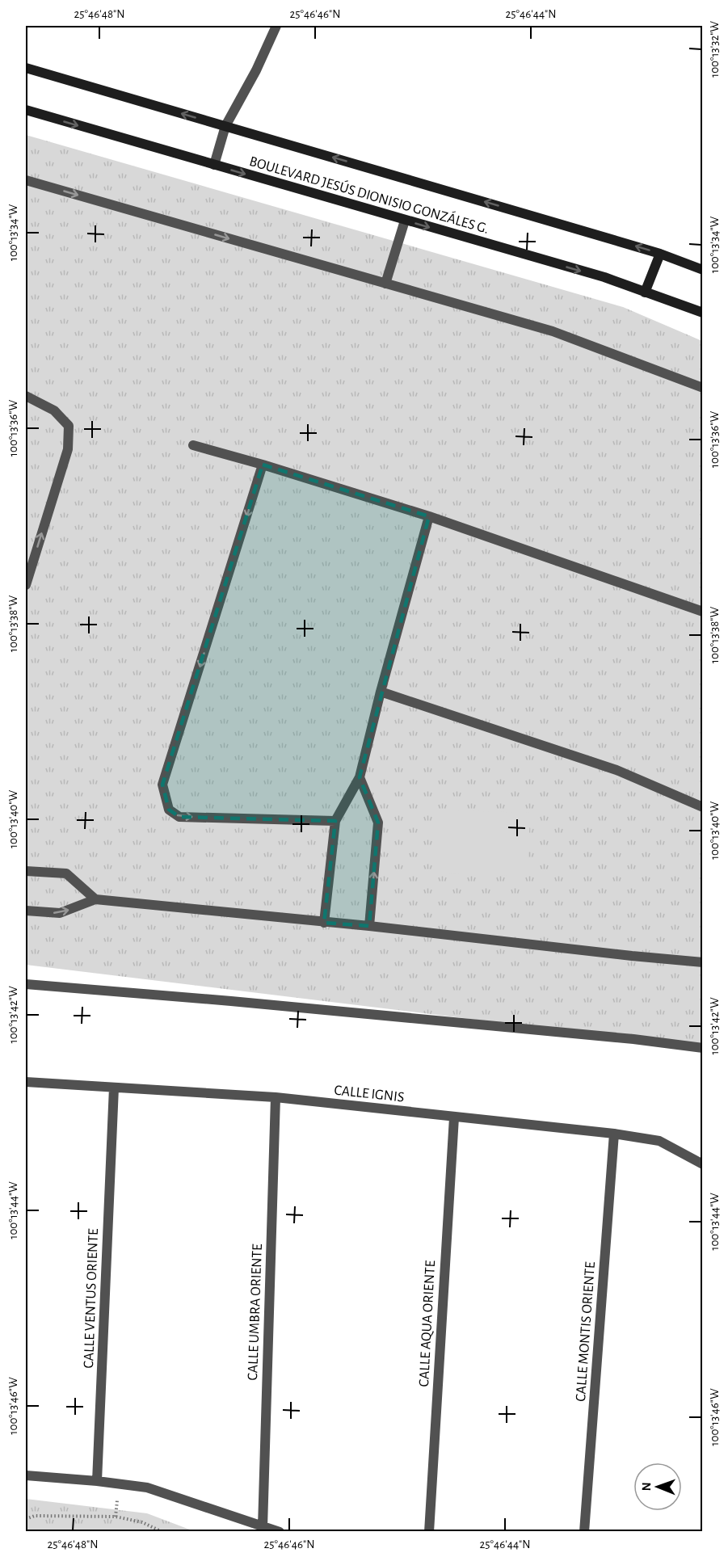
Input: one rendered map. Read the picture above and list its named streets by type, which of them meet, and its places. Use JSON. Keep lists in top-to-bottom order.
{
  "streets": {
    "main road": ["BOULEVARD JESÚS DIONISIO GONZÁLES G."],
    "street": [
      "CALLE IGNIS",
      "CALLE VENTUS ORIENTE",
      "CALLE UMBRA ORIENTE",
      "CALLE AQUA ORIENTE",
      "CALLE MONTIS ORIENTE"
    ]
  },
  "crossings": [
    ["CALLE IGNIS", "CALLE VENTUS ORIENTE"],
    ["CALLE IGNIS", "CALLE UMBRA ORIENTE"],
    ["CALLE IGNIS", "CALLE AQUA ORIENTE"],
    ["CALLE IGNIS", "CALLE MONTIS ORIENTE"]
  ],
  "north": "left",
  "coordinates": [
    "25°46'48\"N",
    "25°46'46\"N",
    "25°46'44\"N",
    "100°13'32\"W",
    "100°13'34\"W",
    "100°13'36\"W",
    "100°13'38\"W",
    "100°13'40\"W",
    "100°13'42\"W",
    "100°13'44\"W",
    "100°13'46\"W"
  ]
}
